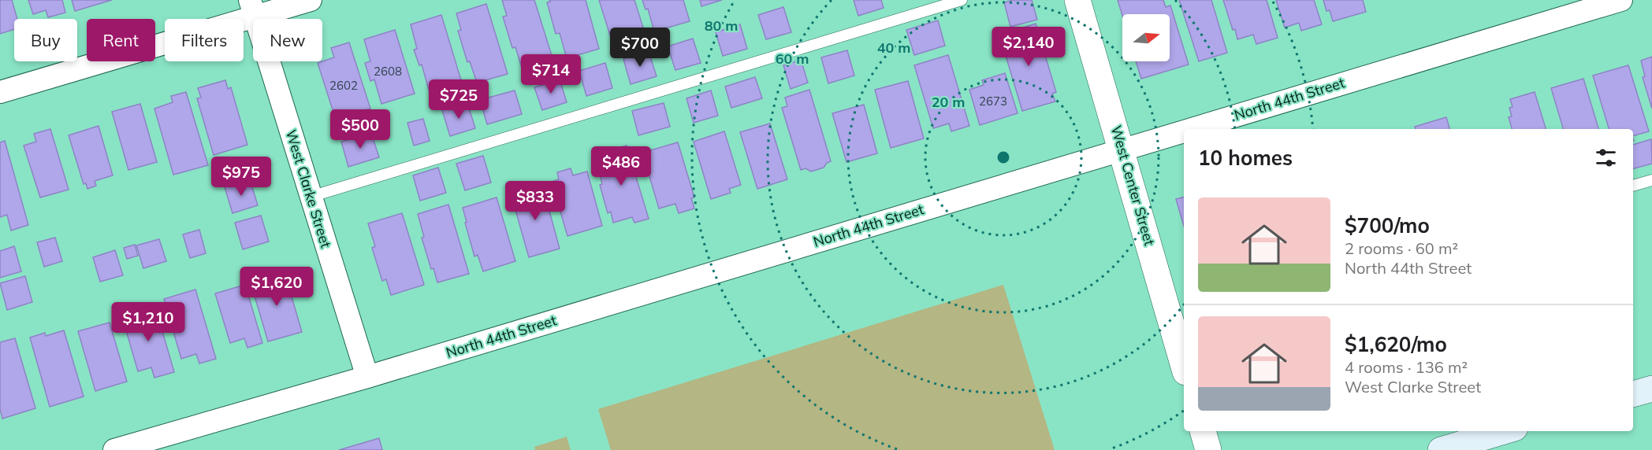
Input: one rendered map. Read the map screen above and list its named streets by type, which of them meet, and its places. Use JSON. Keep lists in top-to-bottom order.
{
  "streets": {
    "street": ["North 44th Street", "West Center Street", "West Clarke Street"]
  },
  "crossings": [
    ["North 44th Street", "West Center Street"],
    ["North 44th Street", "West Clarke Street"]
  ],
  "house_numbers": ["2608", "2602", "2673"],
  "north": "right",
  "page": {
    "chip": [
      "Buy",
      "Rent",
      "Filters",
      "New"
    ],
    "price": [
      "$2,140",
      "$700",
      "$714",
      "$725",
      "$500",
      "$486",
      "$975",
      "$833",
      "$1,620",
      "$1,210"
    ],
    "heading": "10 homes",
    "list": [
      {
        "name": "$700/mo",
        "note": "2 rooms · 60 m² · North 44th Street"
      },
      {
        "name": "$1,620/mo",
        "note": "4 rooms · 136 m² · West Clarke Street"
      }
    ]
  },
  "rings": [
    "80 m",
    "40 m",
    "60 m",
    "20 m"
  ]
}
